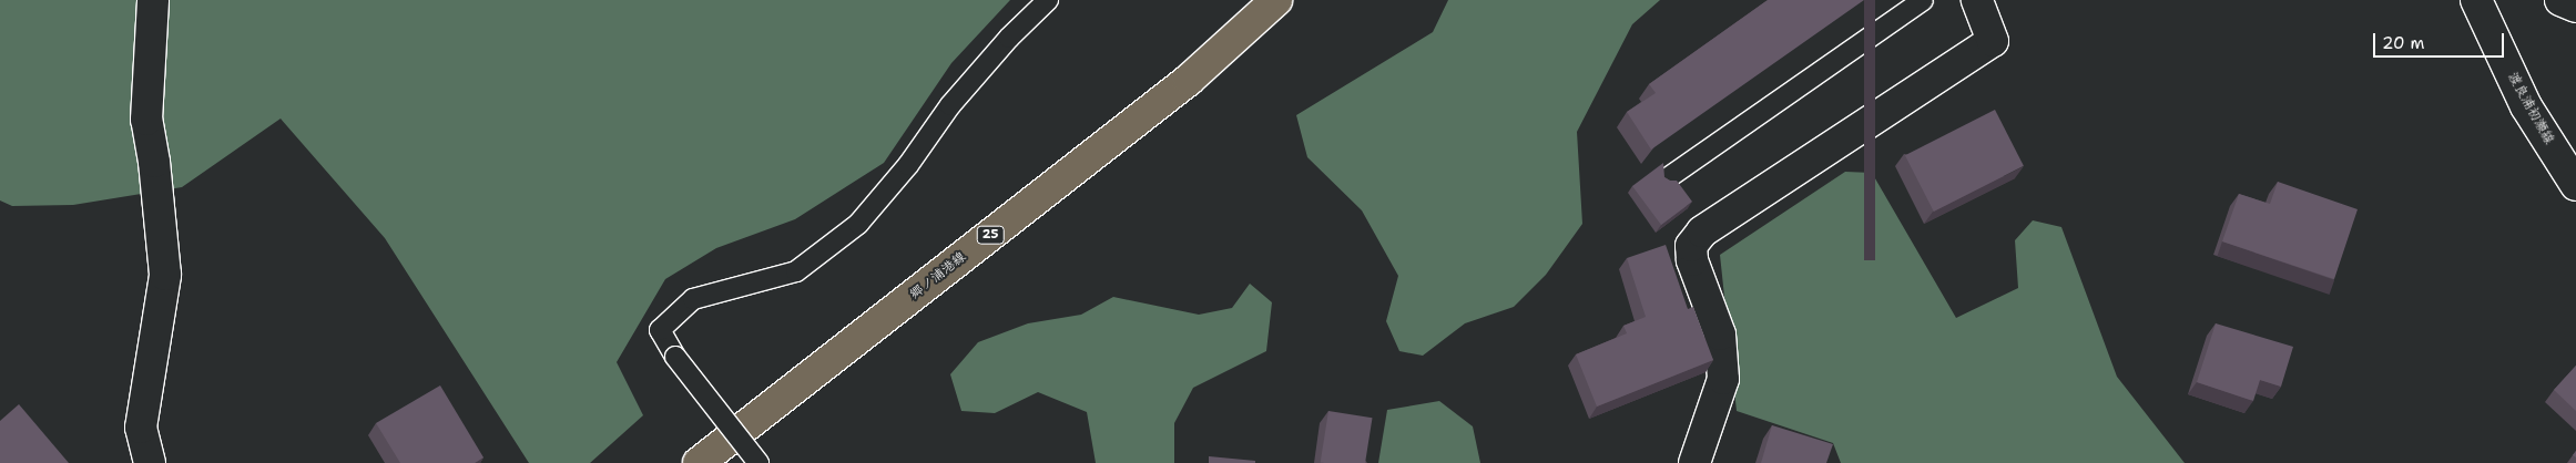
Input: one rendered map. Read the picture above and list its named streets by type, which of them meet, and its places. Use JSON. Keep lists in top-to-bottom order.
{
  "streets": {
    "main road": ["25", "郷ノ浦港線"],
    "street": ["渡良浦初瀬線"]
  },
  "scale_bar": "20 m"
}
